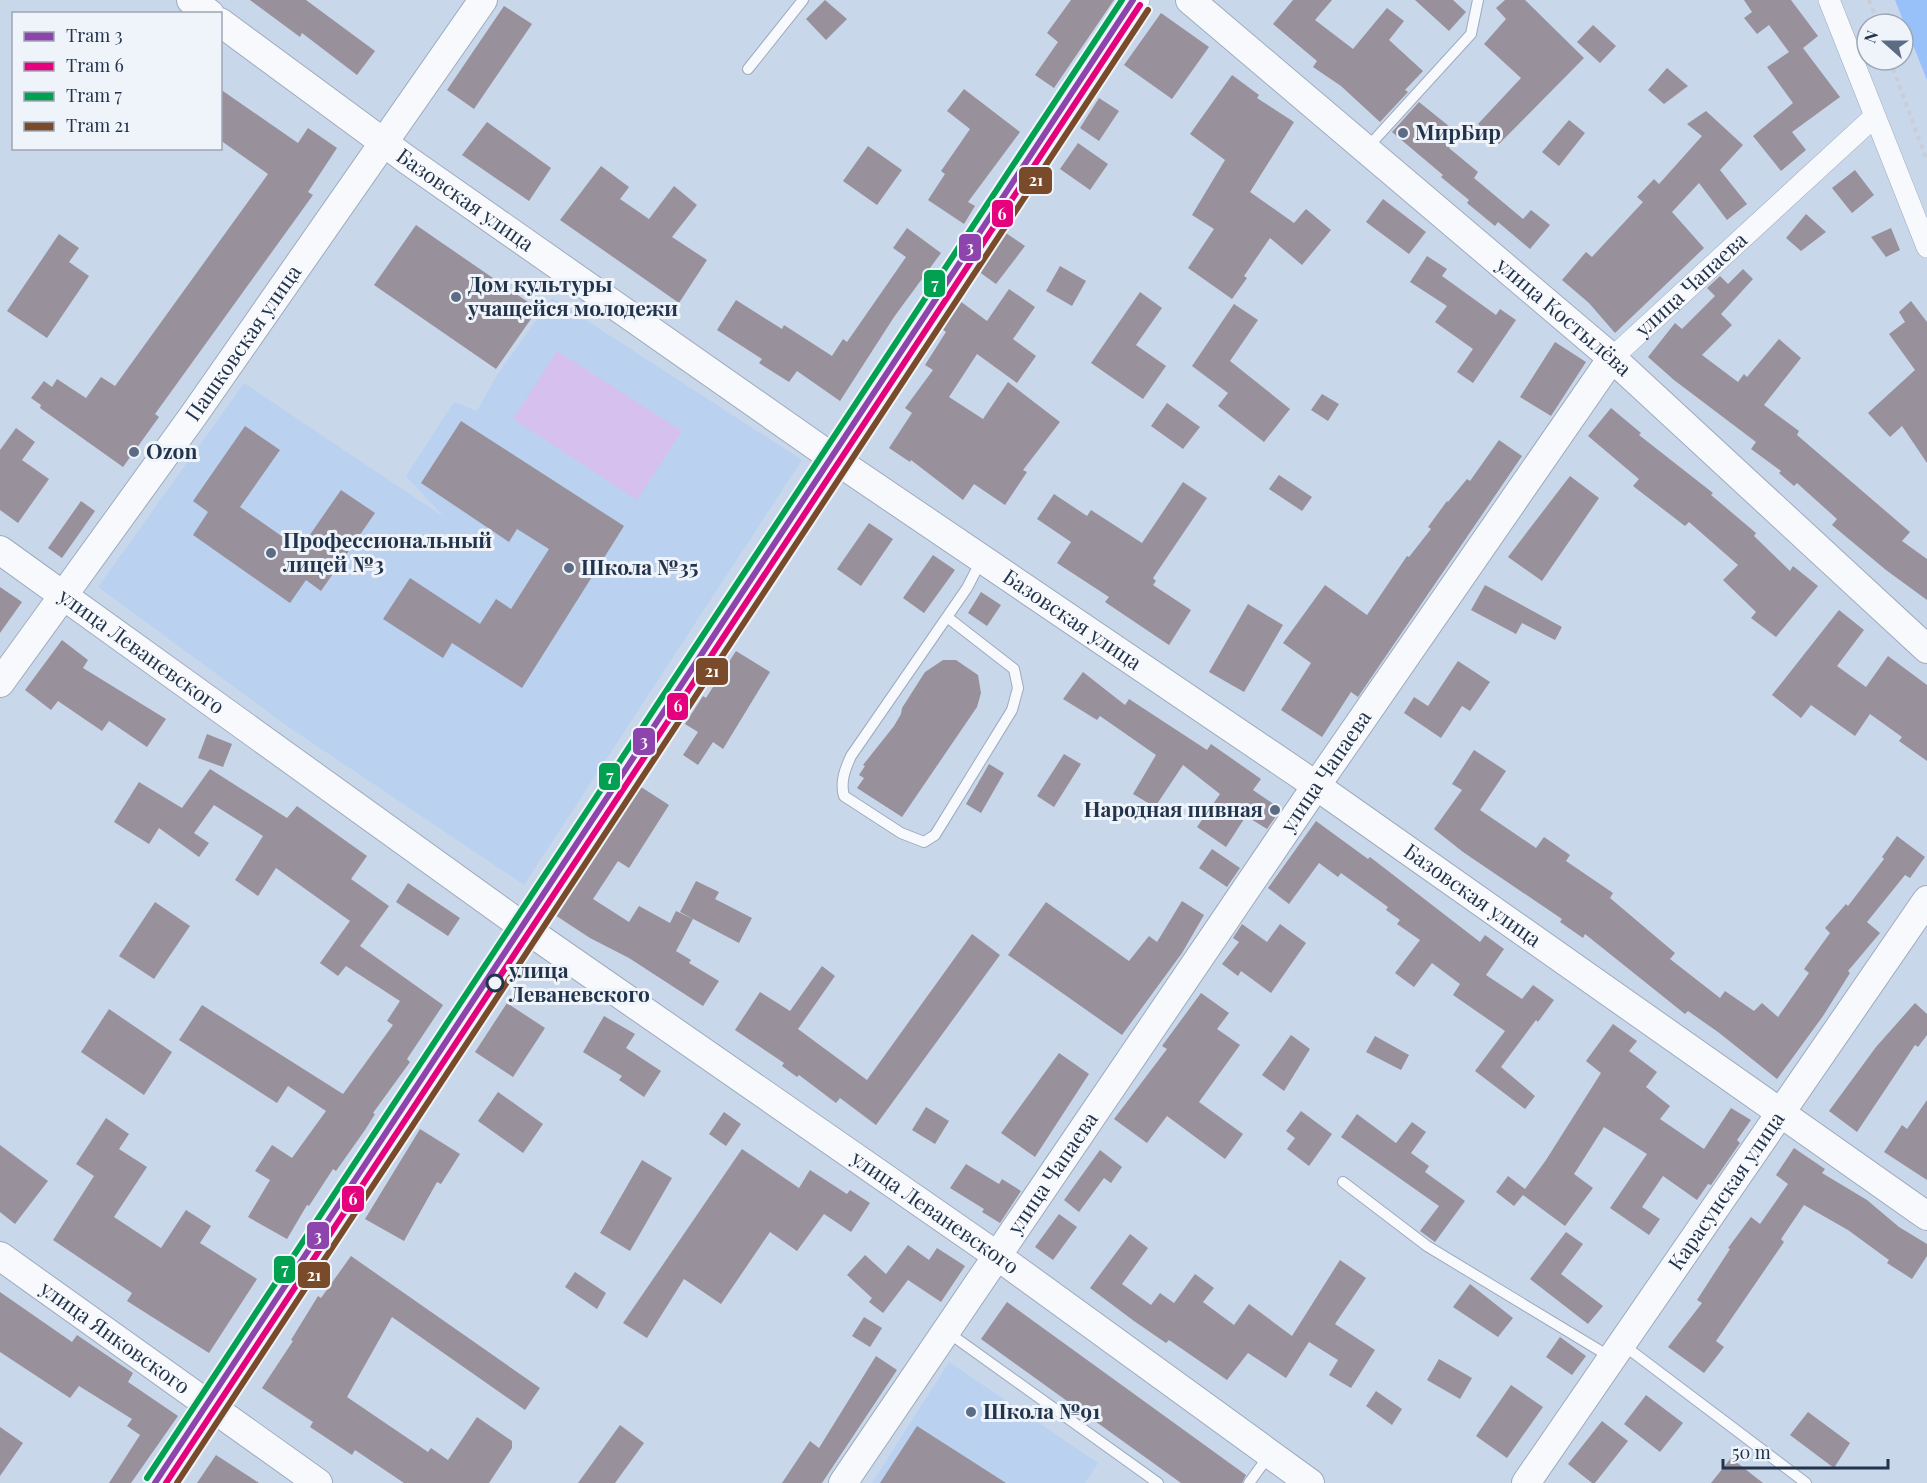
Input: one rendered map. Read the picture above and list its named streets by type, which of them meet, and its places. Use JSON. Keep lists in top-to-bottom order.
{
  "streets": {
    "street": [
      "Базовская улица",
      "улица Чапаева",
      "улица Костылёва",
      "Пашковская улица",
      "улица Леваневского",
      "Карасунская улица",
      "улица Янковского"
    ]
  },
  "crossings": [
    ["Базовская улица", "улица Чапаева"],
    ["Базовская улица", "Пашковская улица"],
    ["Базовская улица", "Карасунская улица"],
    ["улица Чапаева", "улица Костылёва"],
    ["улица Чапаева", "улица Леваневского"],
    ["Пашковская улица", "улица Леваневского"]
  ],
  "places": [
    "МирБир",
    "Дом культуры учащейся молодежи",
    "Ozon",
    "Профессиональный лицей №3",
    "Школа №35",
    "Народная пивная",
    "улица Леваневского",
    "Школа №91"
  ],
  "lines": [
    "tram line 3",
    "tram line 7",
    "tram line 6",
    "tram line 21"
  ],
  "legend": [
    "Tram 3",
    "Tram 6",
    "Tram 7",
    "Tram 21"
  ],
  "scale_bar": "50 m",
  "north": "left"
}
